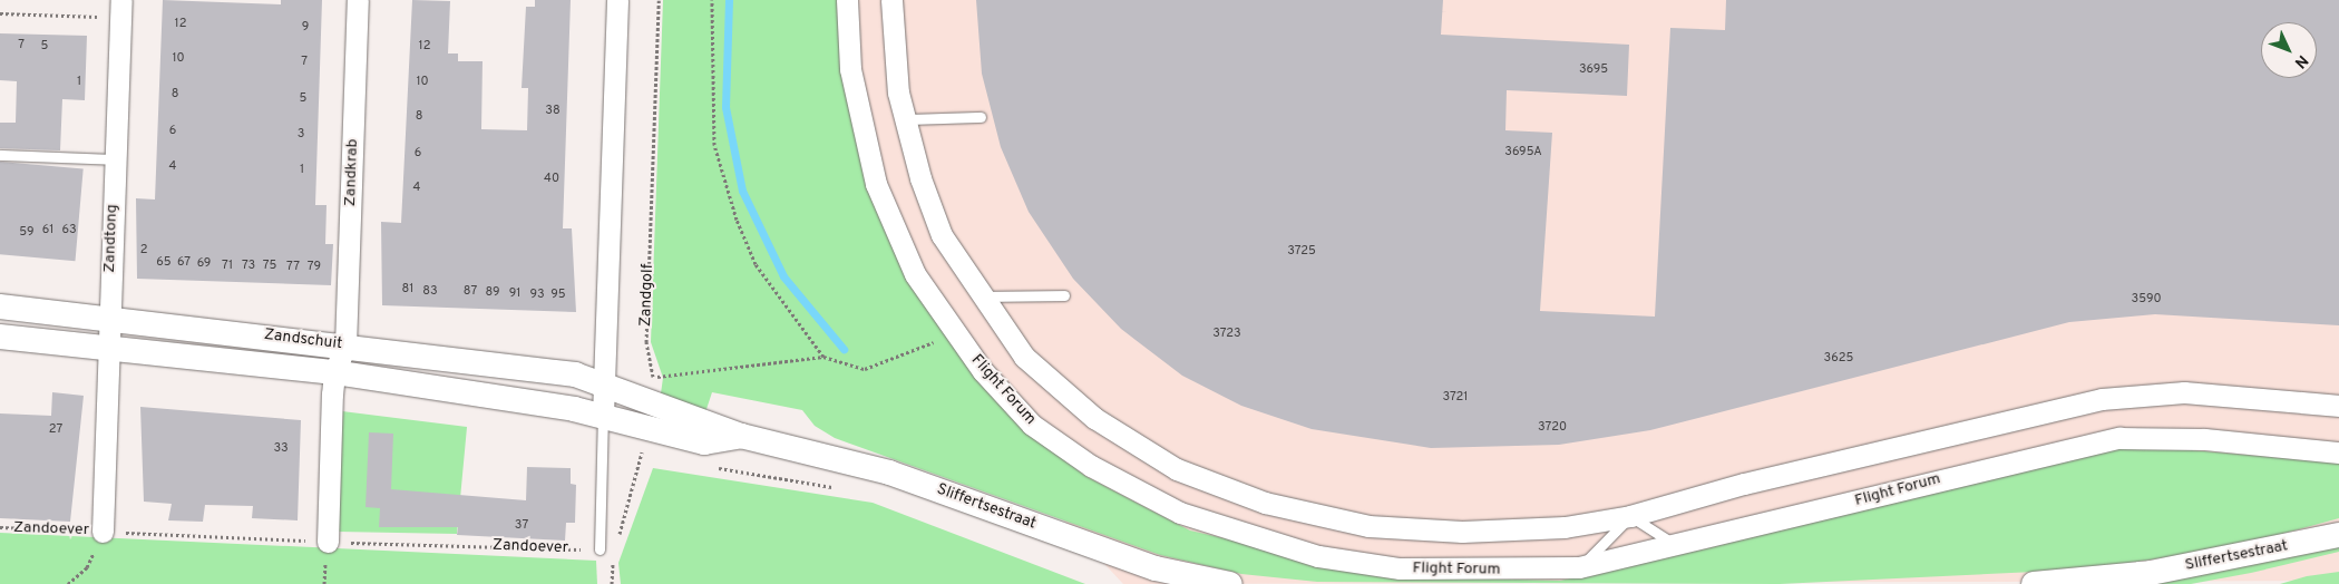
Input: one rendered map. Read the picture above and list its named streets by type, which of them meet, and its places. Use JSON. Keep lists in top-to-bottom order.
{
  "streets": {
    "street": [
      "Zandkrab",
      "Zandtong",
      "Zandschuit",
      "Flight Forum",
      "Sliffertsestraat",
      "Zandoever"
    ],
    "path": ["Zandgolf"]
  },
  "crossings": [
    ["Zandkrab", "Zandschuit"],
    ["Zandtong", "Zandschuit"],
    ["Zandtong", "Zandoever"],
    ["Zandgolf", "Sliffertsestraat"],
    ["Zandschuit", "Sliffertsestraat"],
    ["Zandschuit", "Zandoever"]
  ],
  "house_numbers": [
    "12",
    "9",
    "7",
    "5",
    "12",
    "10",
    "7",
    "3695",
    "1",
    "10",
    "8",
    "5",
    "38",
    "8",
    "6",
    "3",
    "3695A",
    "6",
    "4",
    "1",
    "40",
    "4",
    "61",
    "63",
    "59",
    "2",
    "3725",
    "65",
    "67",
    "69",
    "71",
    "73",
    "75",
    "77",
    "79",
    "81",
    "83",
    "87",
    "89",
    "91",
    "93",
    "95",
    "3590",
    "3723",
    "3625",
    "3721",
    "3720",
    "27",
    "33",
    "37"
  ],
  "north": "bottom right"
}
